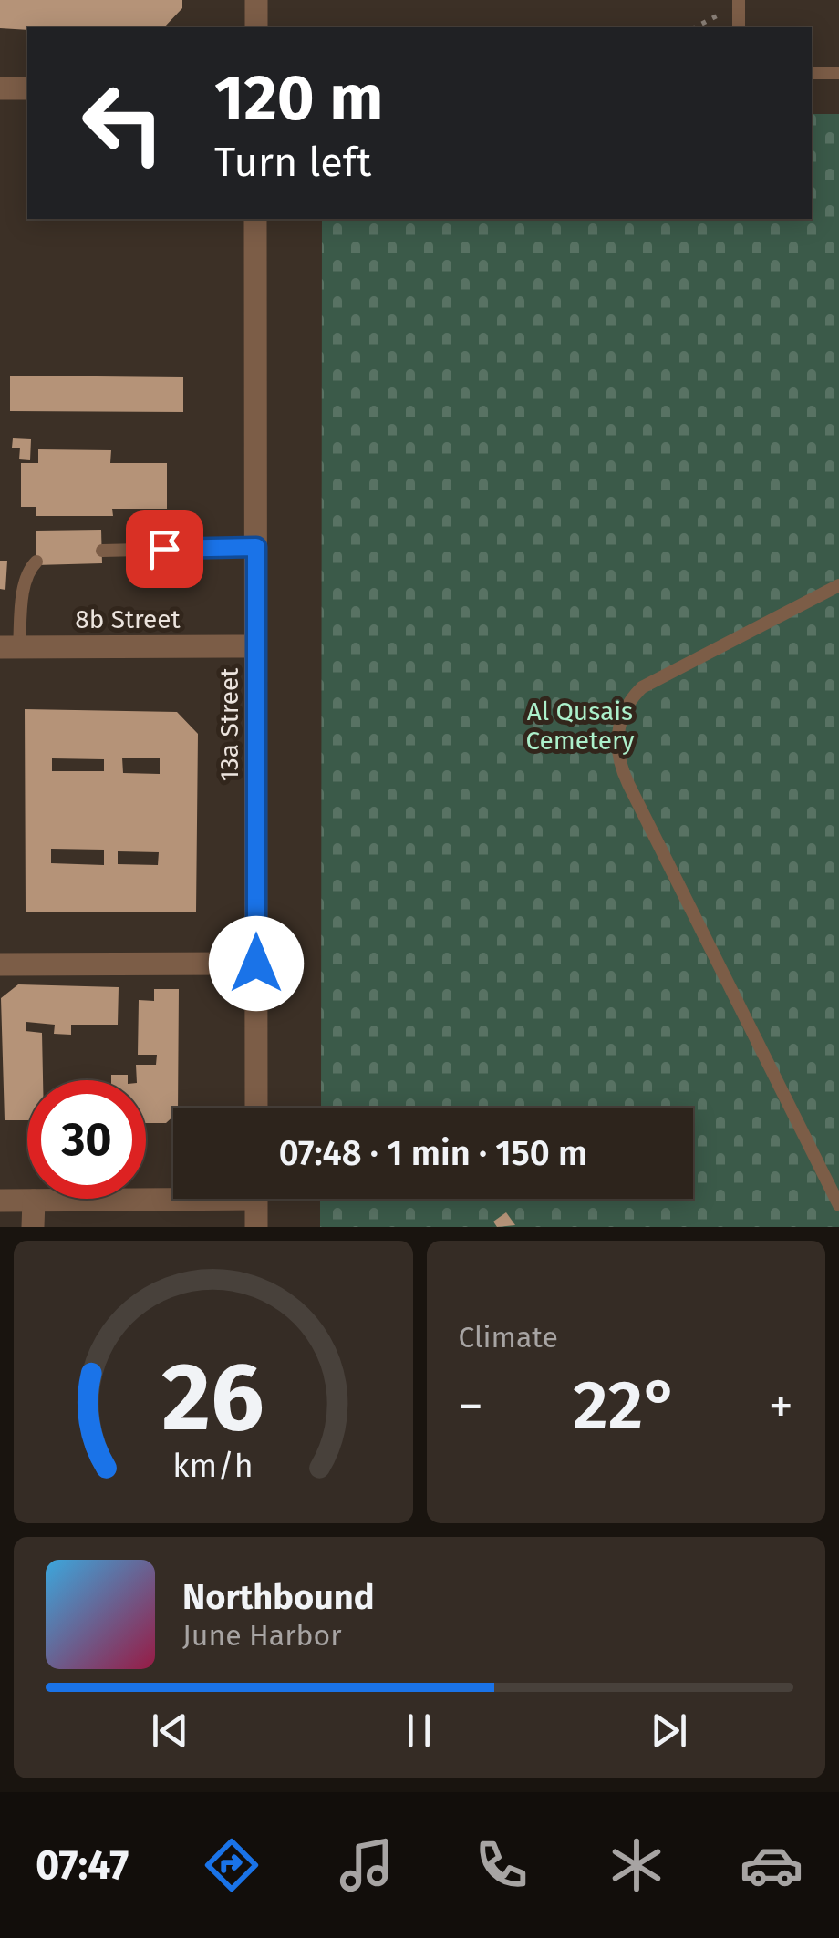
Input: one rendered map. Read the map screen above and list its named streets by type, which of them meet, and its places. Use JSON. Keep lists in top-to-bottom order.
{
  "streets": {
    "street": ["8b Street", "13a Street"]
  },
  "crossings": [
    ["8b Street", "13a Street"]
  ],
  "parks": ["Al Qusais Cemetery"],
  "page": {
    "turn": ["120 m", "Turn left"],
    "limit": "30",
    "trip": "07:48 · 1 min · 150 m",
    "tile": "Climate",
    "heat": ["−", "22°", "+"],
    "song": ["Northbound", "June Harbor"],
    "tabs": "07:47",
    "gauge": ["26", "km/h"]
  }
}
